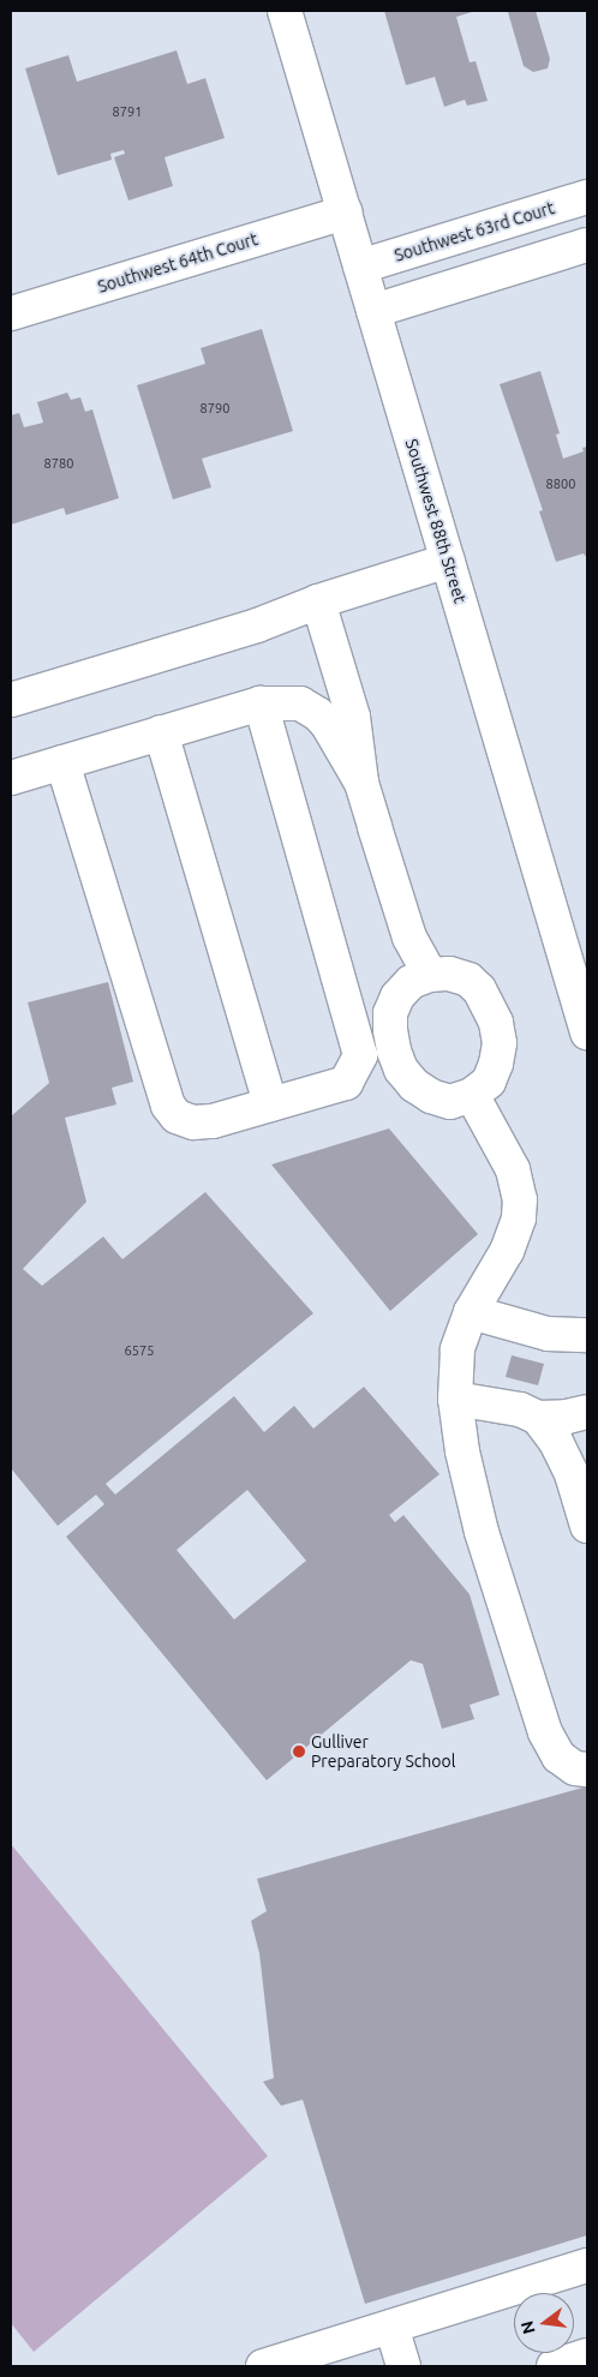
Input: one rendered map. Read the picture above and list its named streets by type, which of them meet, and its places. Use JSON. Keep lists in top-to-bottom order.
{
  "streets": {
    "street": ["Southwest 63rd Court", "Southwest 64th Court", "Southwest 88th Street"]
  },
  "crossings": [
    ["Southwest 63rd Court", "Southwest 88th Street"],
    ["Southwest 64th Court", "Southwest 88th Street"]
  ],
  "places": ["Gulliver Preparatory School"],
  "house_numbers": [
    "8791",
    "8790",
    "8780",
    "8800",
    "6575"
  ],
  "north": "left"
}
